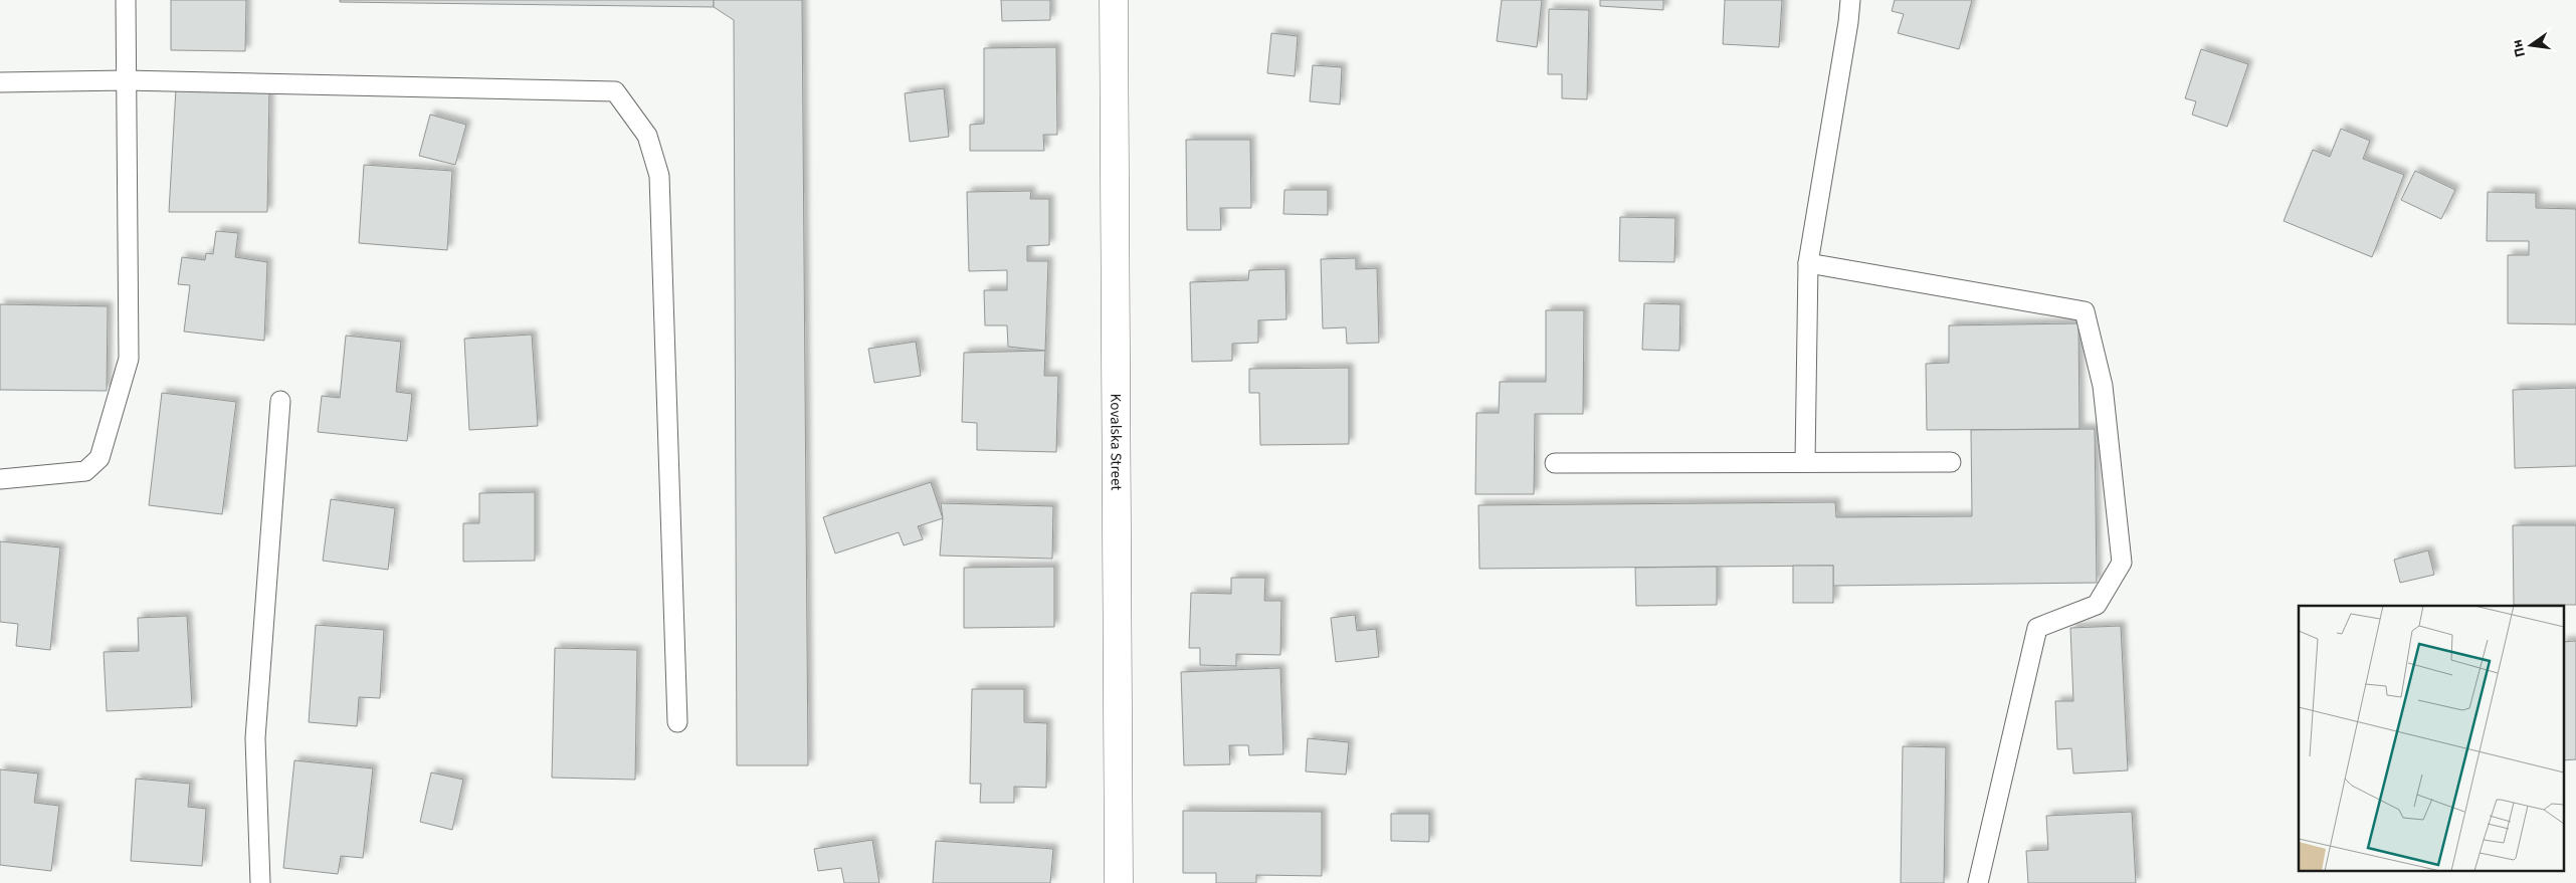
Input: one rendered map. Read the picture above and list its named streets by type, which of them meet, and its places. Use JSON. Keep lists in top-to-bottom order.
{
  "streets": {
    "street": ["Kovalska Street"]
  },
  "north": "left"
}
